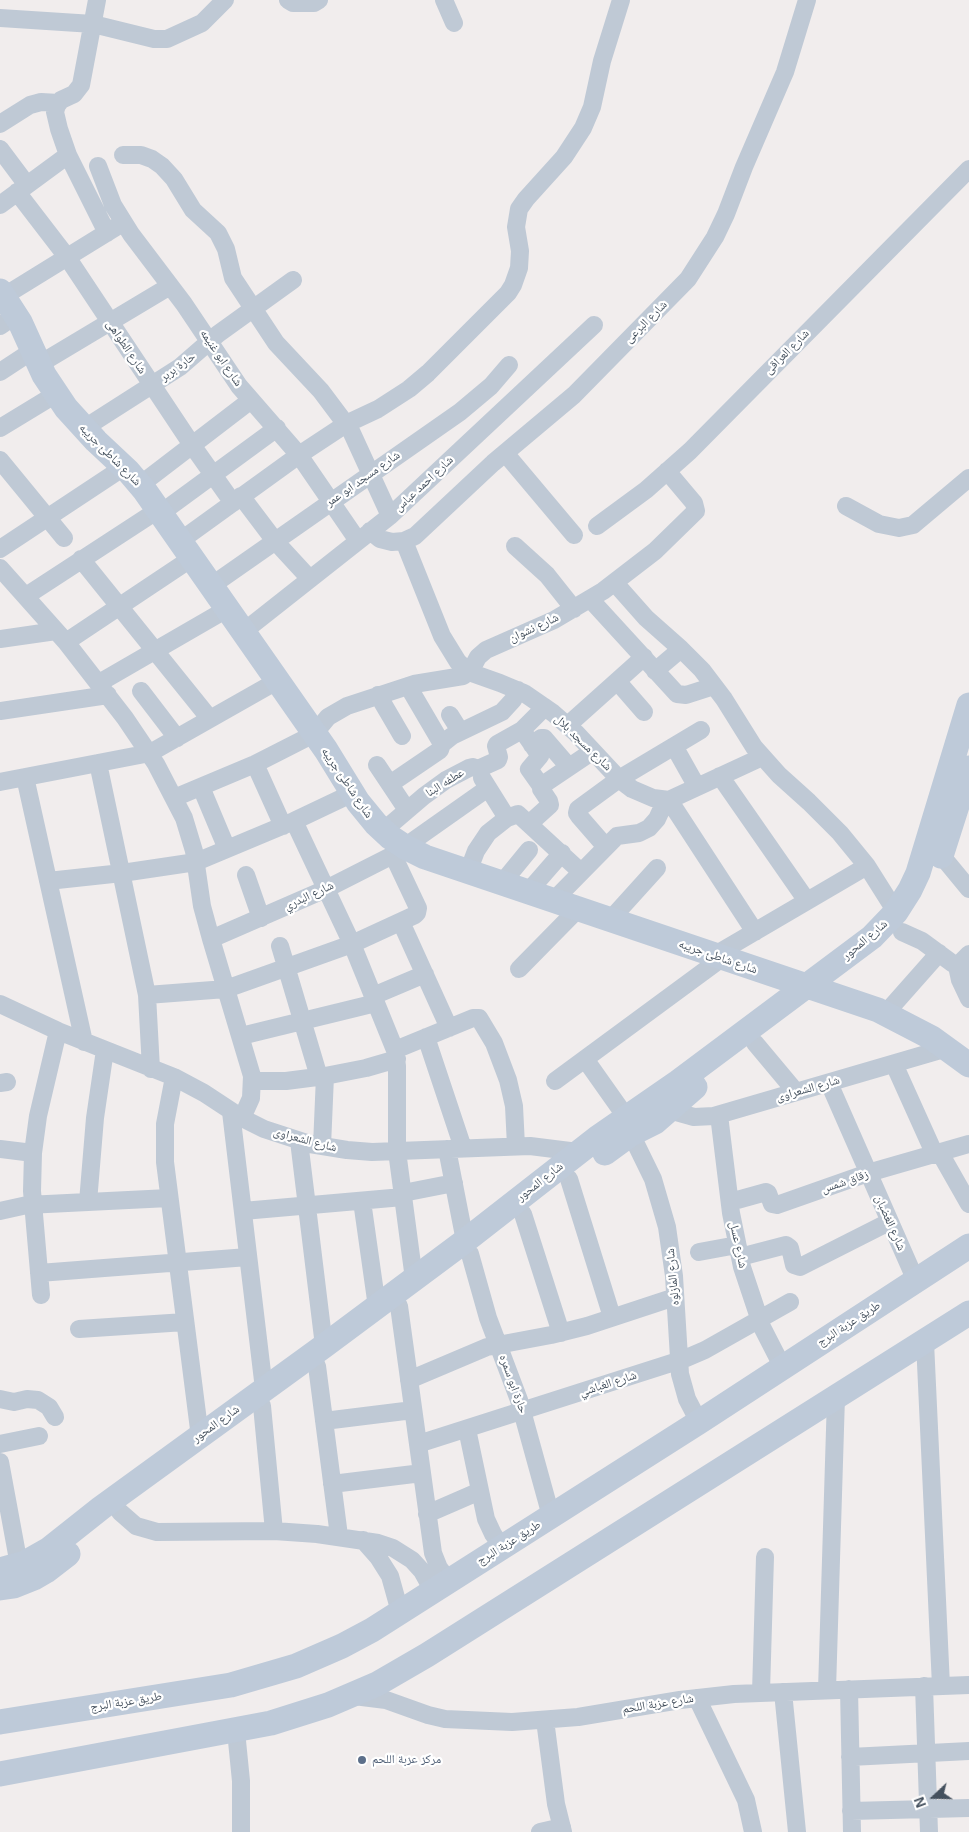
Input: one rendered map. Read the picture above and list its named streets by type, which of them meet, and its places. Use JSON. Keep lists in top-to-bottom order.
{
  "streets": {
    "street": [
      "شارع البرعى",
      "شارع الطواهى",
      "شارع العراقى",
      "شارع ابو غنيمه",
      "حارة بربر",
      "شارع شاطئ جريبه",
      "شارع مسجد ابو عمر",
      "شارع احمد عباس",
      "شارع نشوان",
      "شارع مسجد بلال",
      "عطفه البنا",
      "شارع البدري",
      "شارع المحور",
      "شارع الشعراوى",
      "زقاق شمس",
      "شارع الغضبان",
      "شارع عسل",
      "شارع المازلوه",
      "طريق عزبة البرج",
      "حارة ابو سمره",
      "شارع الغباشي",
      "شارع عزبة اللحم"
    ]
  },
  "crossings": [
    ["شارع الطواهى", "حارة بربر"],
    ["شارع الطواهى", "شارع مسجد ابو عمر"],
    ["شارع الطواهى", "شارع احمد عباس"],
    ["شارع العراقى", "شارع نشوان"],
    ["شارع ابو غنيمه", "حارة بربر"],
    ["شارع ابو غنيمه", "شارع مسجد ابو عمر"],
    ["شارع ابو غنيمه", "شارع احمد عباس"],
    ["حارة بربر", "شارع شاطئ جريبه"],
    ["شارع شاطئ جريبه", "شارع مسجد ابو عمر"],
    ["شارع شاطئ جريبه", "شارع احمد عباس"],
    ["شارع شاطئ جريبه", "عطفه البنا"],
    ["شارع شاطئ جريبه", "شارع البدري"],
    ["شارع شاطئ جريبه", "شارع المحور"],
    ["شارع شاطئ جريبه", "شارع الشعراوى"],
    ["شارع نشوان", "شارع مسجد بلال"],
    ["شارع مسجد بلال", "عطفه البنا"],
    ["شارع المحور", "شارع الشعراوى"],
    ["شارع المحور", "شارع المازلوه"],
    ["شارع المحور", "حارة ابو سمره"],
    ["شارع الشعراوى", "شارع الغضبان"],
    ["شارع الشعراوى", "شارع عسل"],
    ["شارع الشعراوى", "حارة ابو سمره"],
    ["زقاق شمس", "شارع الغضبان"],
    ["زقاق شمس", "شارع عسل"],
    ["شارع الغضبان", "طريق عزبة البرج"],
    ["شارع عسل", "طريق عزبة البرج"],
    ["شارع عسل", "شارع الغباشي"],
    ["شارع المازلوه", "طريق عزبة البرج"],
    ["شارع المازلوه", "شارع الغباشي"],
    ["طريق عزبة البرج", "حارة ابو سمره"],
    ["حارة ابو سمره", "شارع الغباشي"]
  ],
  "places": ["مركز عزبة اللحم"],
  "north": "left"
}
